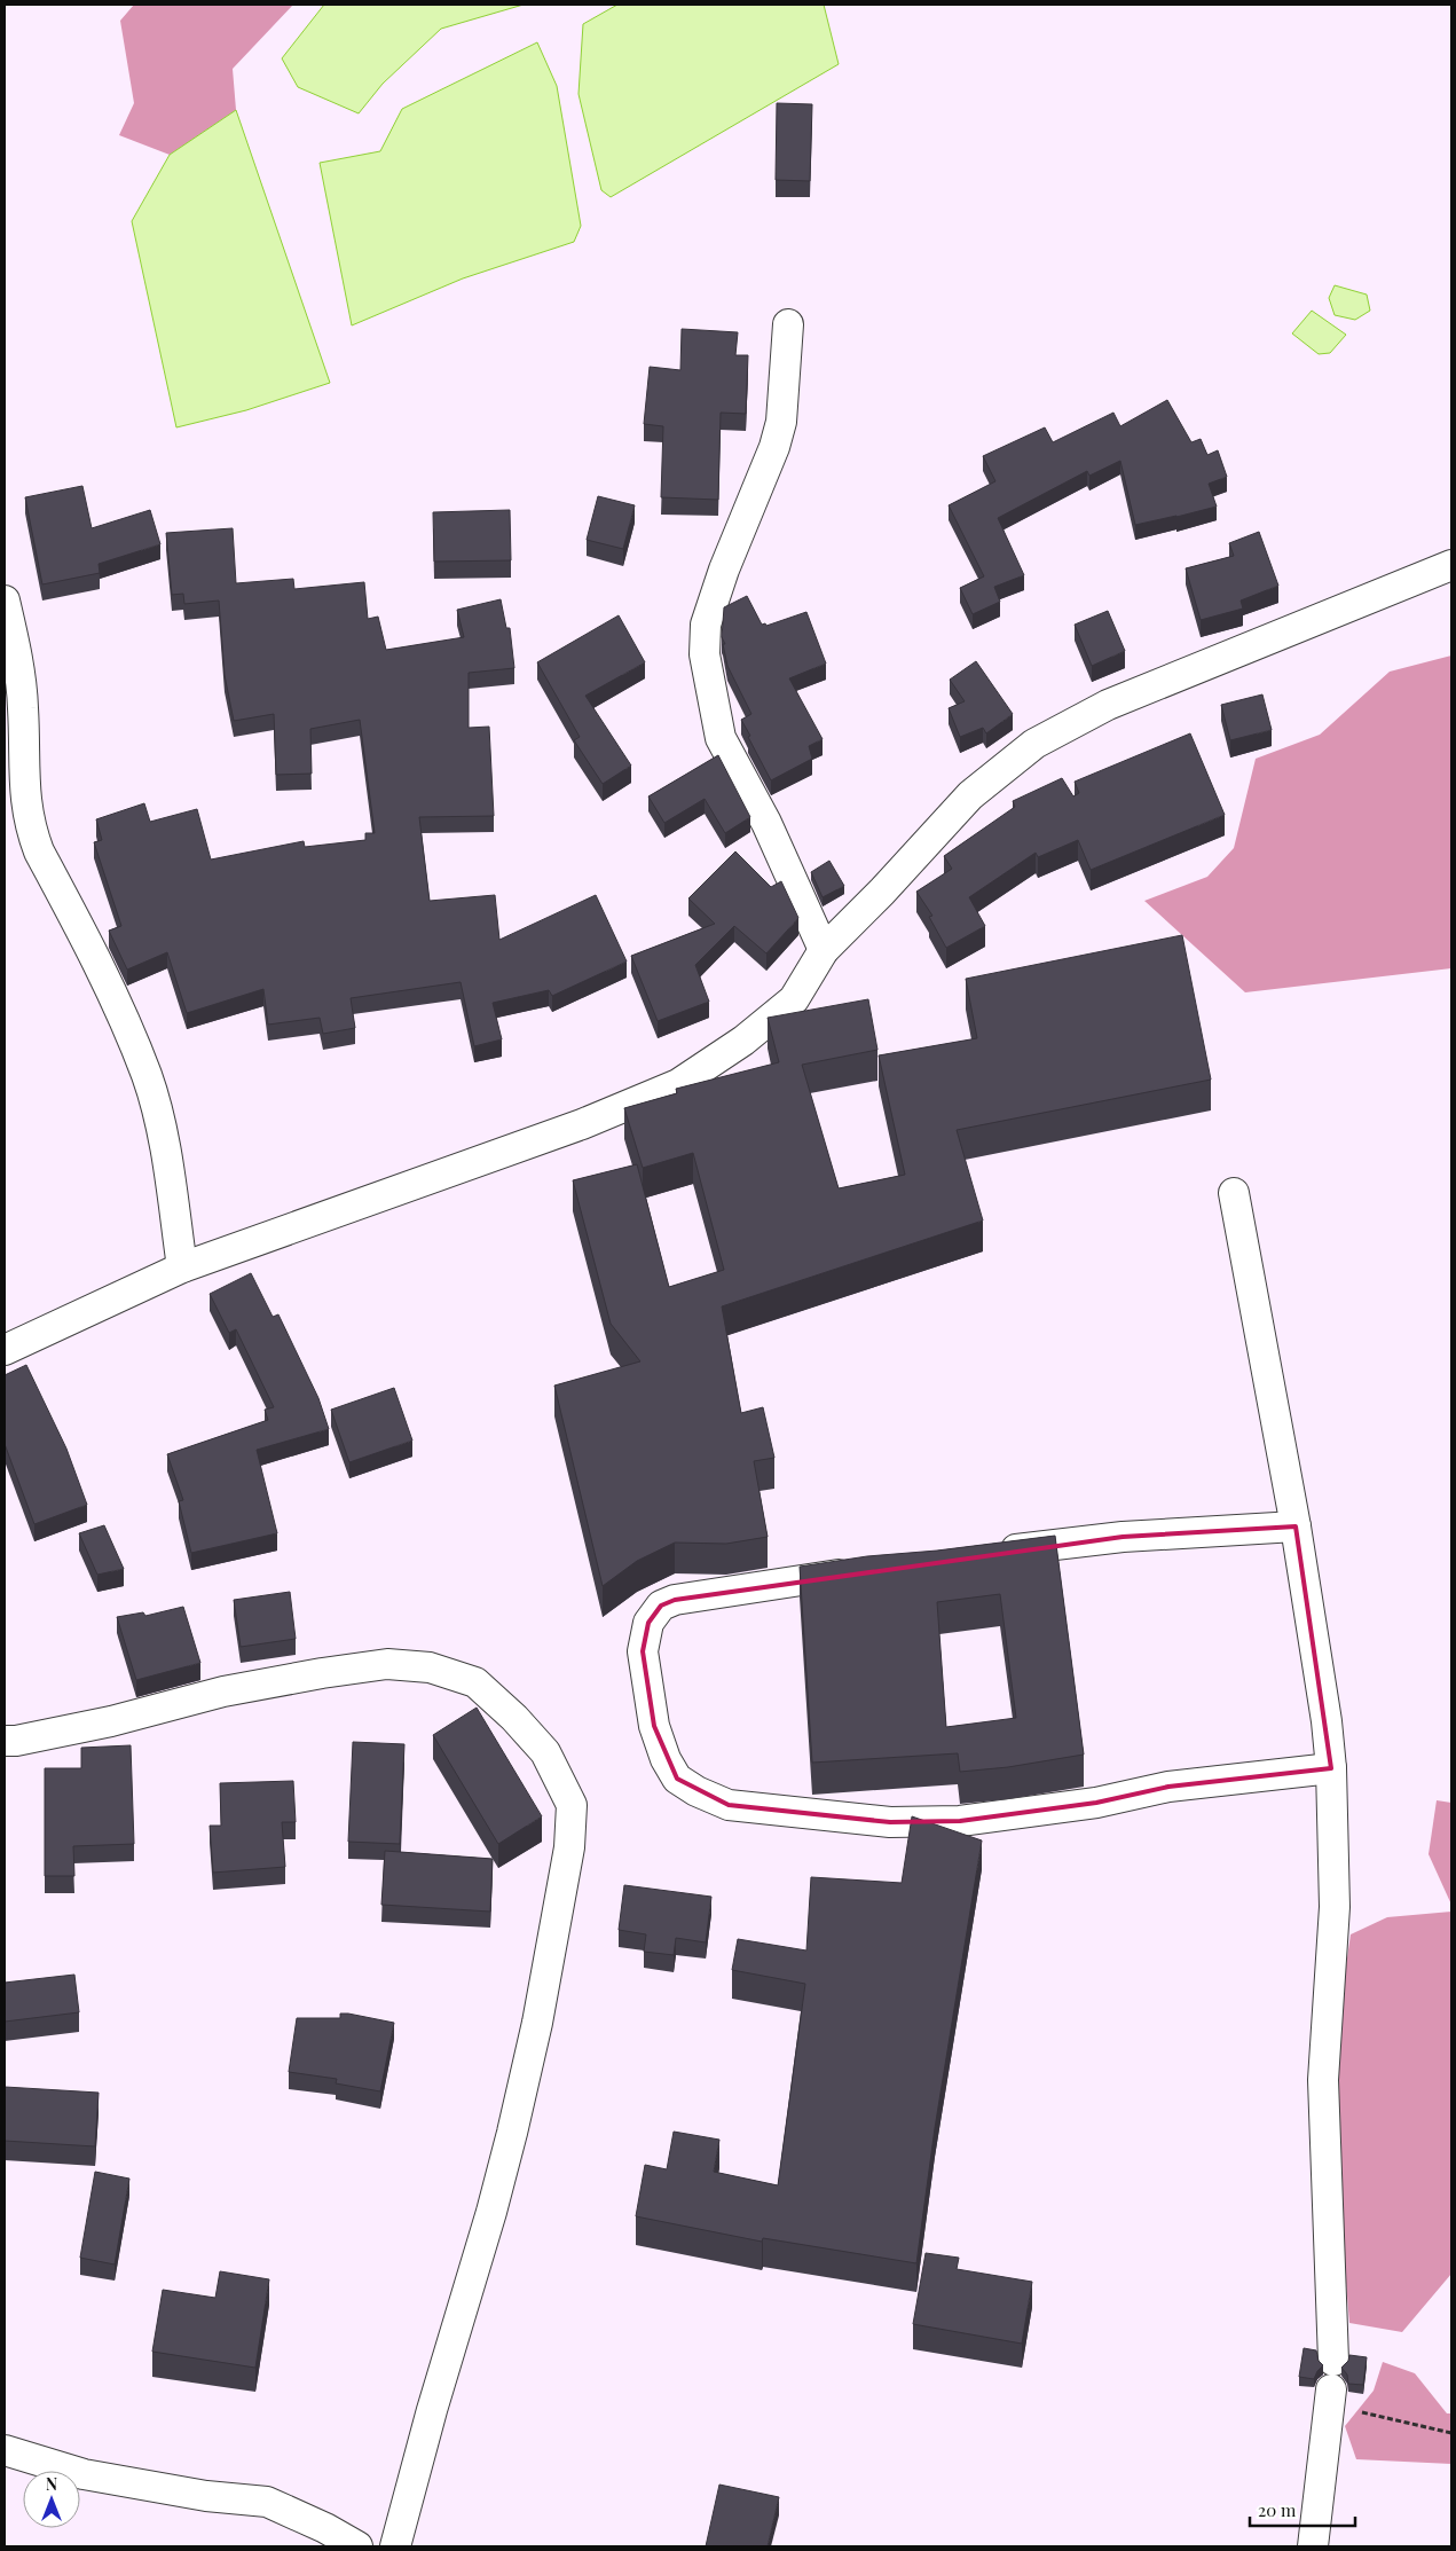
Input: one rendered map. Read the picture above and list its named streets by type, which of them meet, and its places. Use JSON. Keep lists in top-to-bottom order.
{
  "scale_bar": "20 m",
  "north": "top"
}
